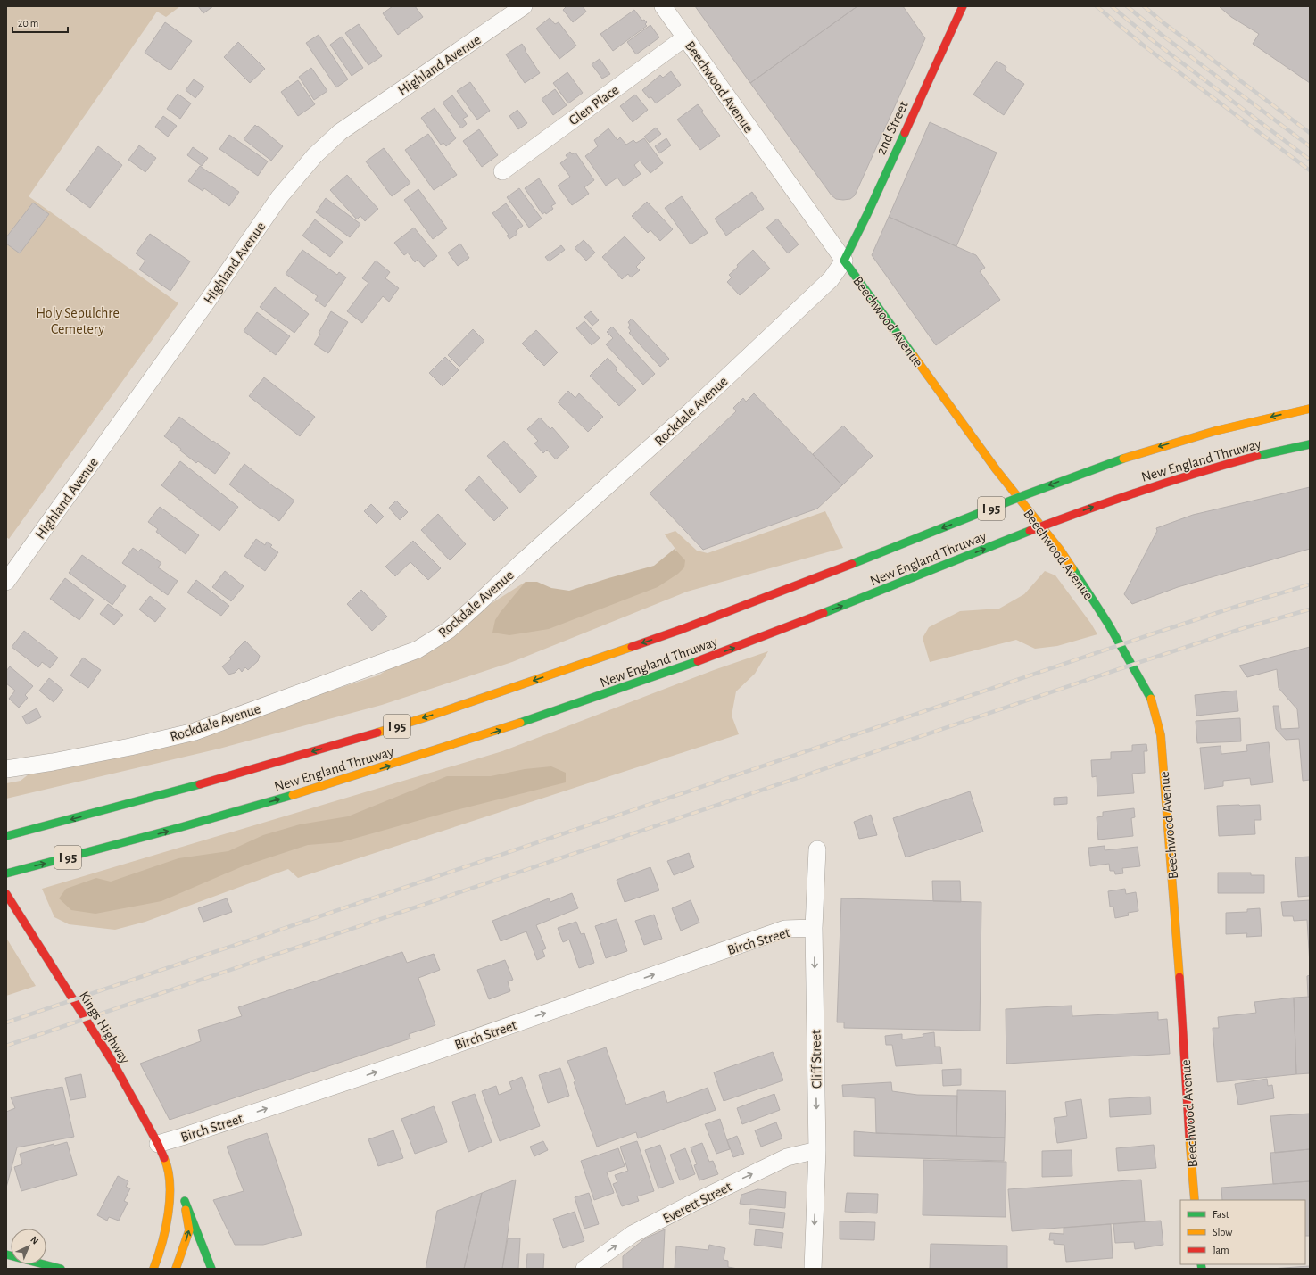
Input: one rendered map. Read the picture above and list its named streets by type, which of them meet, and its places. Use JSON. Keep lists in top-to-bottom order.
{
  "streets": {
    "main road": [
      "Beechwood Avenue",
      "2nd Street",
      "New England Thruway",
      "I 95",
      "Kings Highway"
    ],
    "street": [
      "Highland Avenue",
      "Glen Place",
      "Rockdale Avenue",
      "Birch Street",
      "Cliff Street",
      "Everett Street"
    ]
  },
  "crossings": [
    ["Beechwood Avenue", "Glen Place"],
    ["Beechwood Avenue", "2nd Street"],
    ["Beechwood Avenue", "Rockdale Avenue"],
    ["2nd Street", "Rockdale Avenue"],
    ["Birch Street", "Kings Highway"],
    ["Birch Street", "Cliff Street"],
    ["Cliff Street", "Everett Street"]
  ],
  "one_way": ["Birch Street", "Cliff Street", "Everett Street"],
  "parks": ["Holy Sepulchre Cemetery"],
  "legend": ["Fast", "Slow", "Jam"],
  "scale_bar": "20 m",
  "north": "top right"
}
